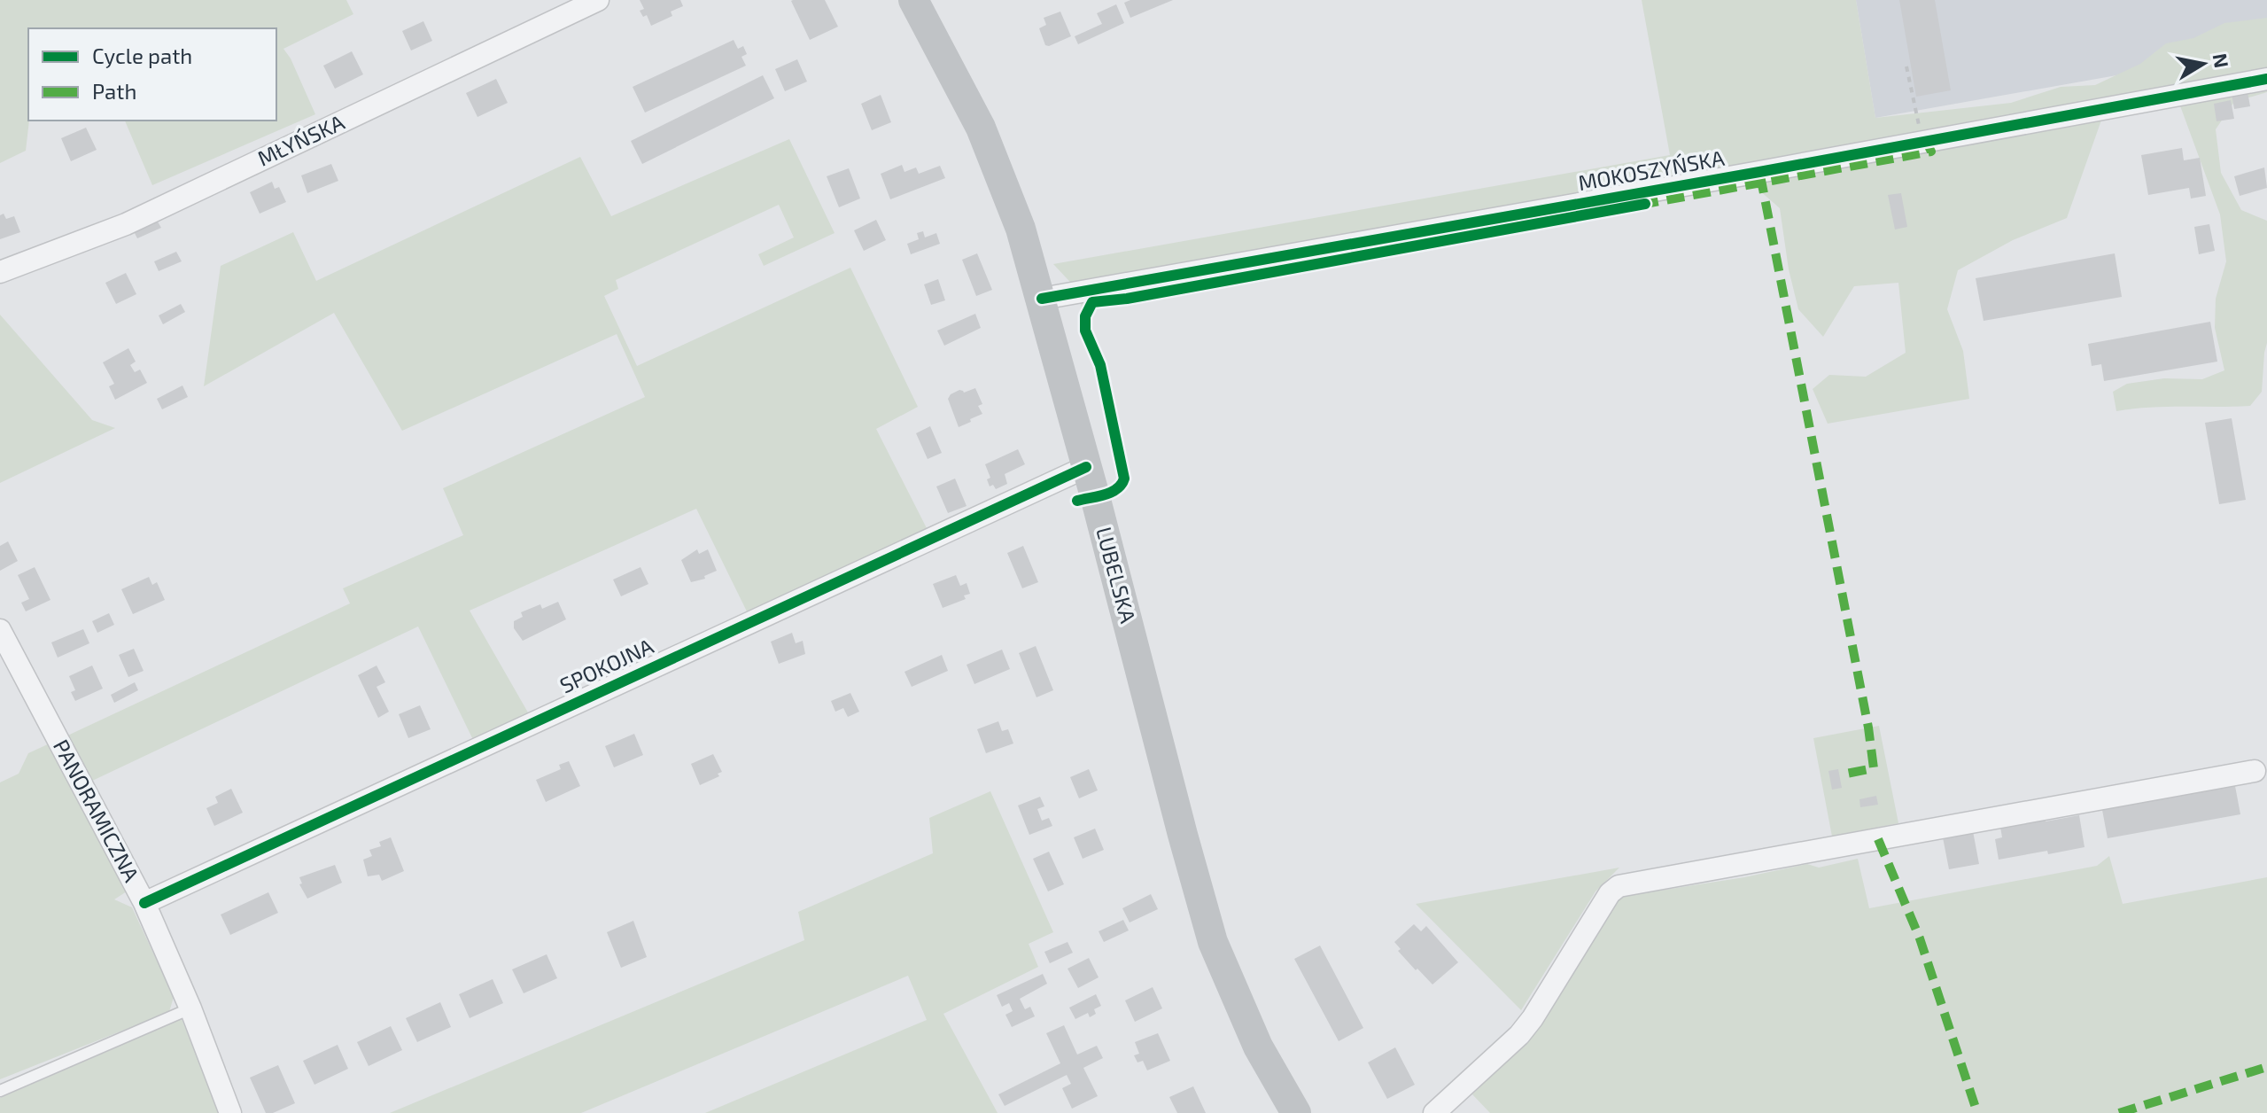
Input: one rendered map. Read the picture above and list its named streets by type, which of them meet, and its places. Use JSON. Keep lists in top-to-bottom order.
{
  "streets": {
    "main road": ["LUBELSKA"],
    "street": [
      "MŁYŃSKA",
      "MOKOSZYŃSKA",
      "SPOKOJNA",
      "PANORAMICZNA"
    ]
  },
  "crossings": [
    ["MOKOSZYŃSKA", "LUBELSKA"],
    ["LUBELSKA", "SPOKOJNA"],
    ["SPOKOJNA", "PANORAMICZNA"]
  ],
  "legend": ["Cycle path", "Path"],
  "north": "right"
}
